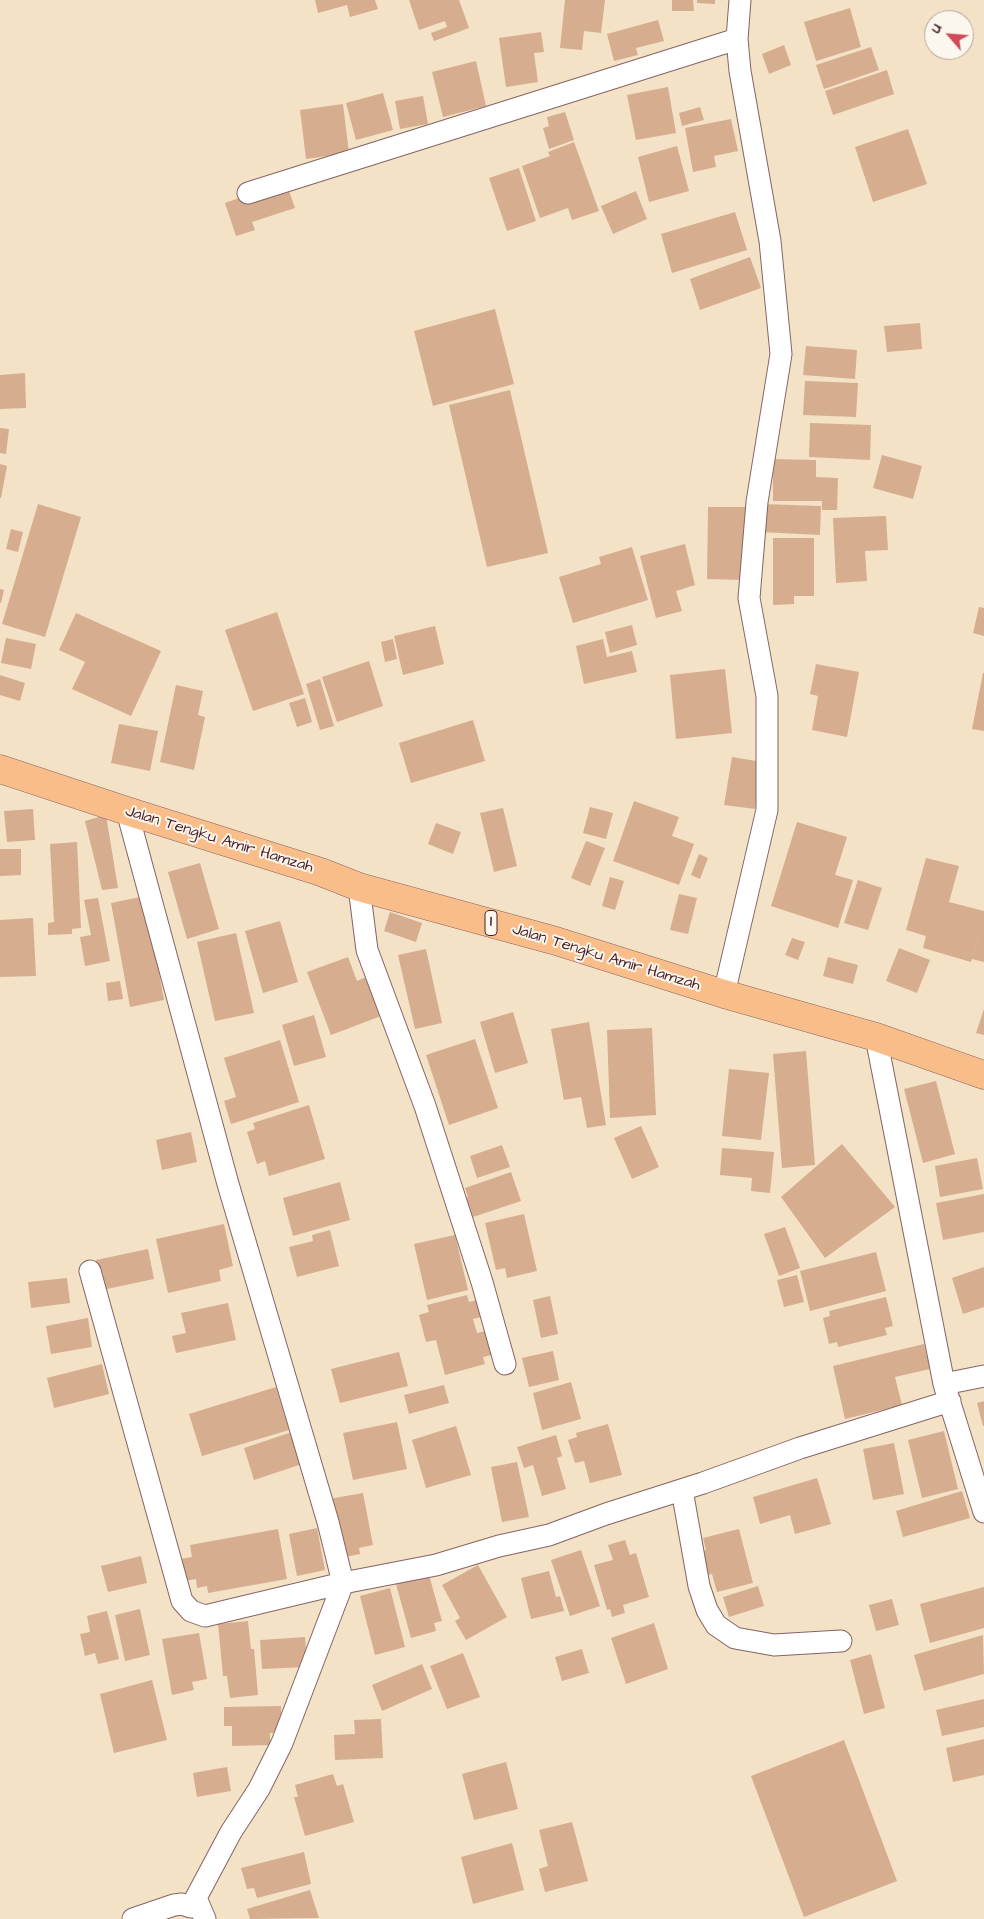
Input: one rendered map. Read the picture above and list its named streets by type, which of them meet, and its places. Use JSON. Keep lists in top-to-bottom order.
{
  "streets": {
    "highway": ["Jalan Tengku Amir Hamzah", "1"]
  },
  "north": "top left"
}
